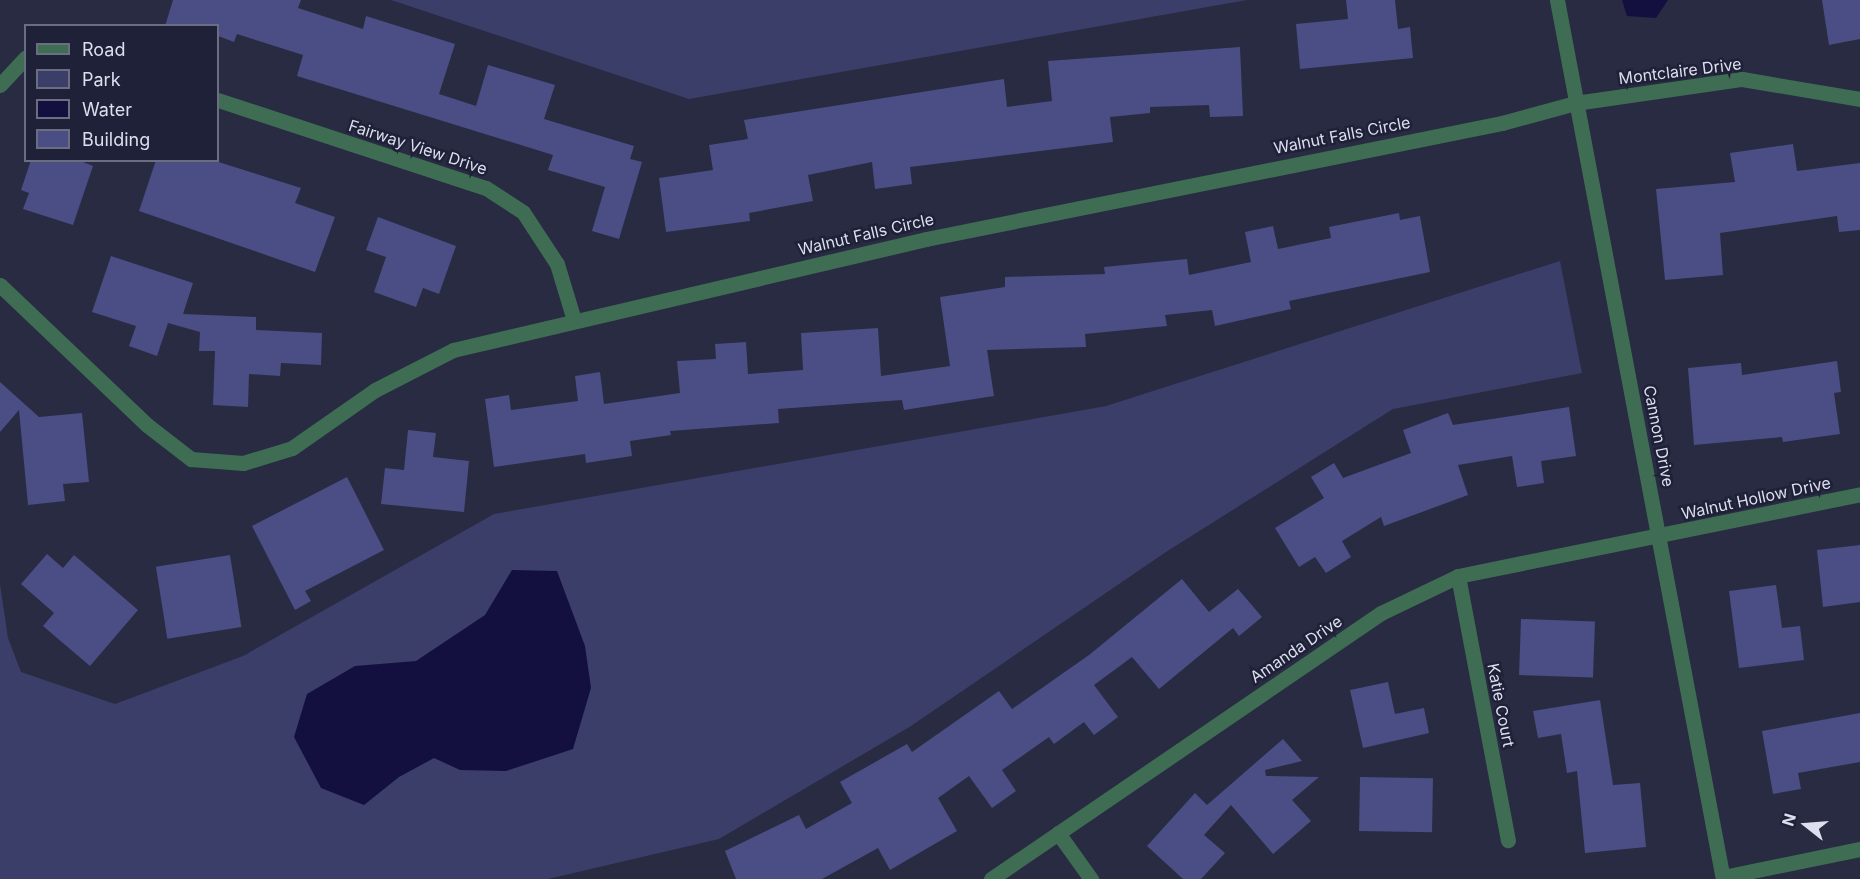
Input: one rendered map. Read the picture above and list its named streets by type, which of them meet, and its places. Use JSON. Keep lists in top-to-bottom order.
{
  "streets": {
    "street": [
      "Montclaire Drive",
      "Walnut Falls Circle",
      "Fairway View Drive",
      "Cannon Drive",
      "Walnut Hollow Drive",
      "Amanda Drive",
      "Katie Court"
    ]
  },
  "crossings": [
    ["Montclaire Drive", "Walnut Falls Circle"],
    ["Montclaire Drive", "Cannon Drive"],
    ["Walnut Falls Circle", "Fairway View Drive"],
    ["Walnut Falls Circle", "Cannon Drive"],
    ["Cannon Drive", "Walnut Hollow Drive"],
    ["Cannon Drive", "Amanda Drive"],
    ["Walnut Hollow Drive", "Amanda Drive"],
    ["Amanda Drive", "Katie Court"]
  ],
  "legend": [
    "Road",
    "Park",
    "Water",
    "Building"
  ],
  "north": "left"
}
